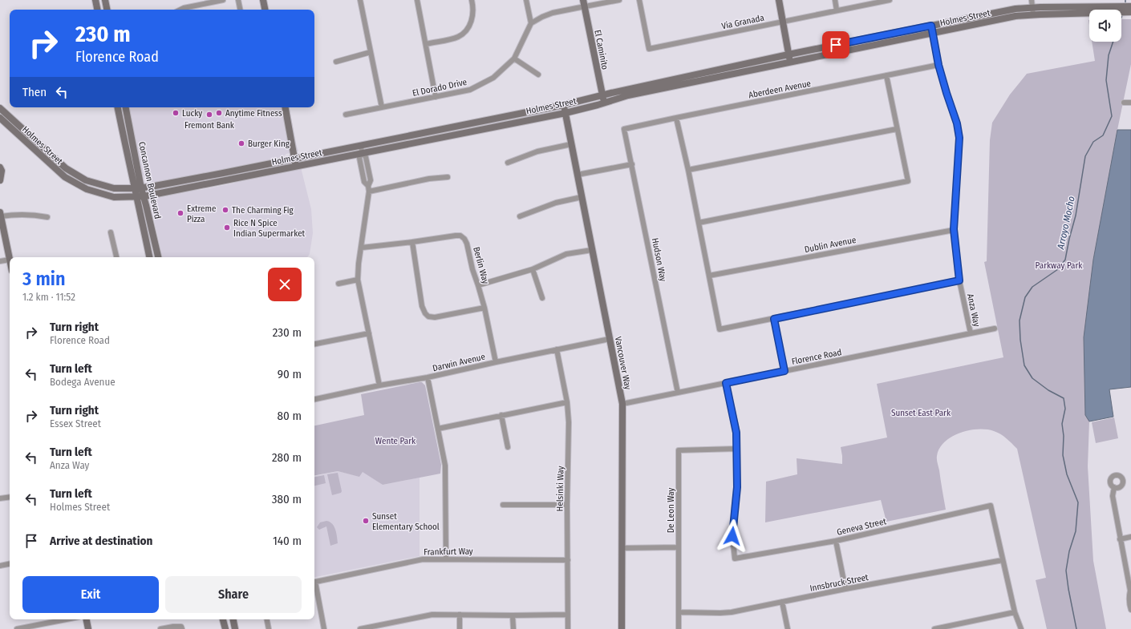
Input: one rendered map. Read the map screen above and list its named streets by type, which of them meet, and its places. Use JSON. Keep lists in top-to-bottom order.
{
  "streets": {
    "main road": [
      "Holmes Street",
      "El Caminito",
      "Concannon Boulevard",
      "Vancouver Way"
    ],
    "street": [
      "Via Granada",
      "El Dorado Drive",
      "Aberdeen Avenue",
      "Dublin Avenue",
      "Hudson Way",
      "Berlin Way",
      "Anza Way",
      "Florence Road",
      "Darwin Avenue",
      "Helsinki Way",
      "De Leon Way",
      "Geneva Street",
      "Frankfurt Way",
      "Innsbruck Street"
    ]
  },
  "crossings": [
    ["Holmes Street", "El Caminito"],
    ["Holmes Street", "Concannon Boulevard"],
    ["Holmes Street", "Anza Way"],
    ["Holmes Street", "Vancouver Way"],
    ["Aberdeen Avenue", "Hudson Way"],
    ["Aberdeen Avenue", "Anza Way"],
    ["Dublin Avenue", "Anza Way"],
    ["Hudson Way", "Florence Road"],
    ["Berlin Way", "Darwin Avenue"],
    ["Anza Way", "Florence Road"],
    ["Florence Road", "Vancouver Way"],
    ["Darwin Avenue", "Vancouver Way"],
    ["Darwin Avenue", "Helsinki Way"],
    ["Helsinki Way", "Frankfurt Way"],
    ["De Leon Way", "Geneva Street"],
    ["De Leon Way", "Innsbruck Street"],
    ["Geneva Street", "Innsbruck Street"]
  ],
  "water": ["Arroyo Mocho"],
  "parks": ["Parkway Park", "Sunset East Park", "Wente Park"],
  "places": [
    "Lucky",
    "Anytime Fitness",
    "Fremont Bank",
    "Burger King",
    "The Charming Fig",
    "Extreme Pizza",
    "Rice N Spice Indian Supermarket",
    "Sunset Elementary School"
  ],
  "page": {
    "turn": ["230 m", "Florence Road"],
    "then": "Then",
    "heading": ["3 min", "1.2 km · 11:52"],
    "list": [
      {
        "name": "Turn right",
        "note": "Florence Road",
        "value": "230 m"
      },
      {
        "name": "Turn left",
        "note": "Bodega Avenue",
        "value": "90 m"
      },
      {
        "name": "Turn right",
        "note": "Essex Street",
        "value": "80 m"
      },
      {
        "name": "Turn left",
        "note": "Anza Way",
        "value": "280 m"
      },
      {
        "name": "Turn left",
        "note": "Holmes Street",
        "value": "380 m"
      },
      {
        "name": "Arrive at destination",
        "value": "140 m"
      }
    ],
    "buttons": ["Exit", "Share"]
  }
}
